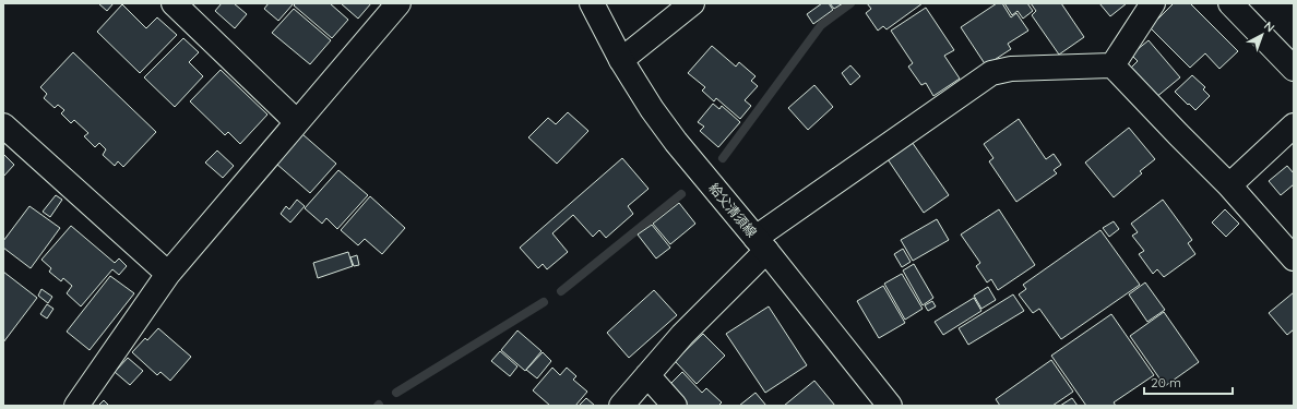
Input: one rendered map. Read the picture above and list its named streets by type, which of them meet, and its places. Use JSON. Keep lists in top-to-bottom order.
{
  "streets": {
    "street": ["給父清須線"]
  },
  "scale_bar": "20 m",
  "north": "top right"
}
